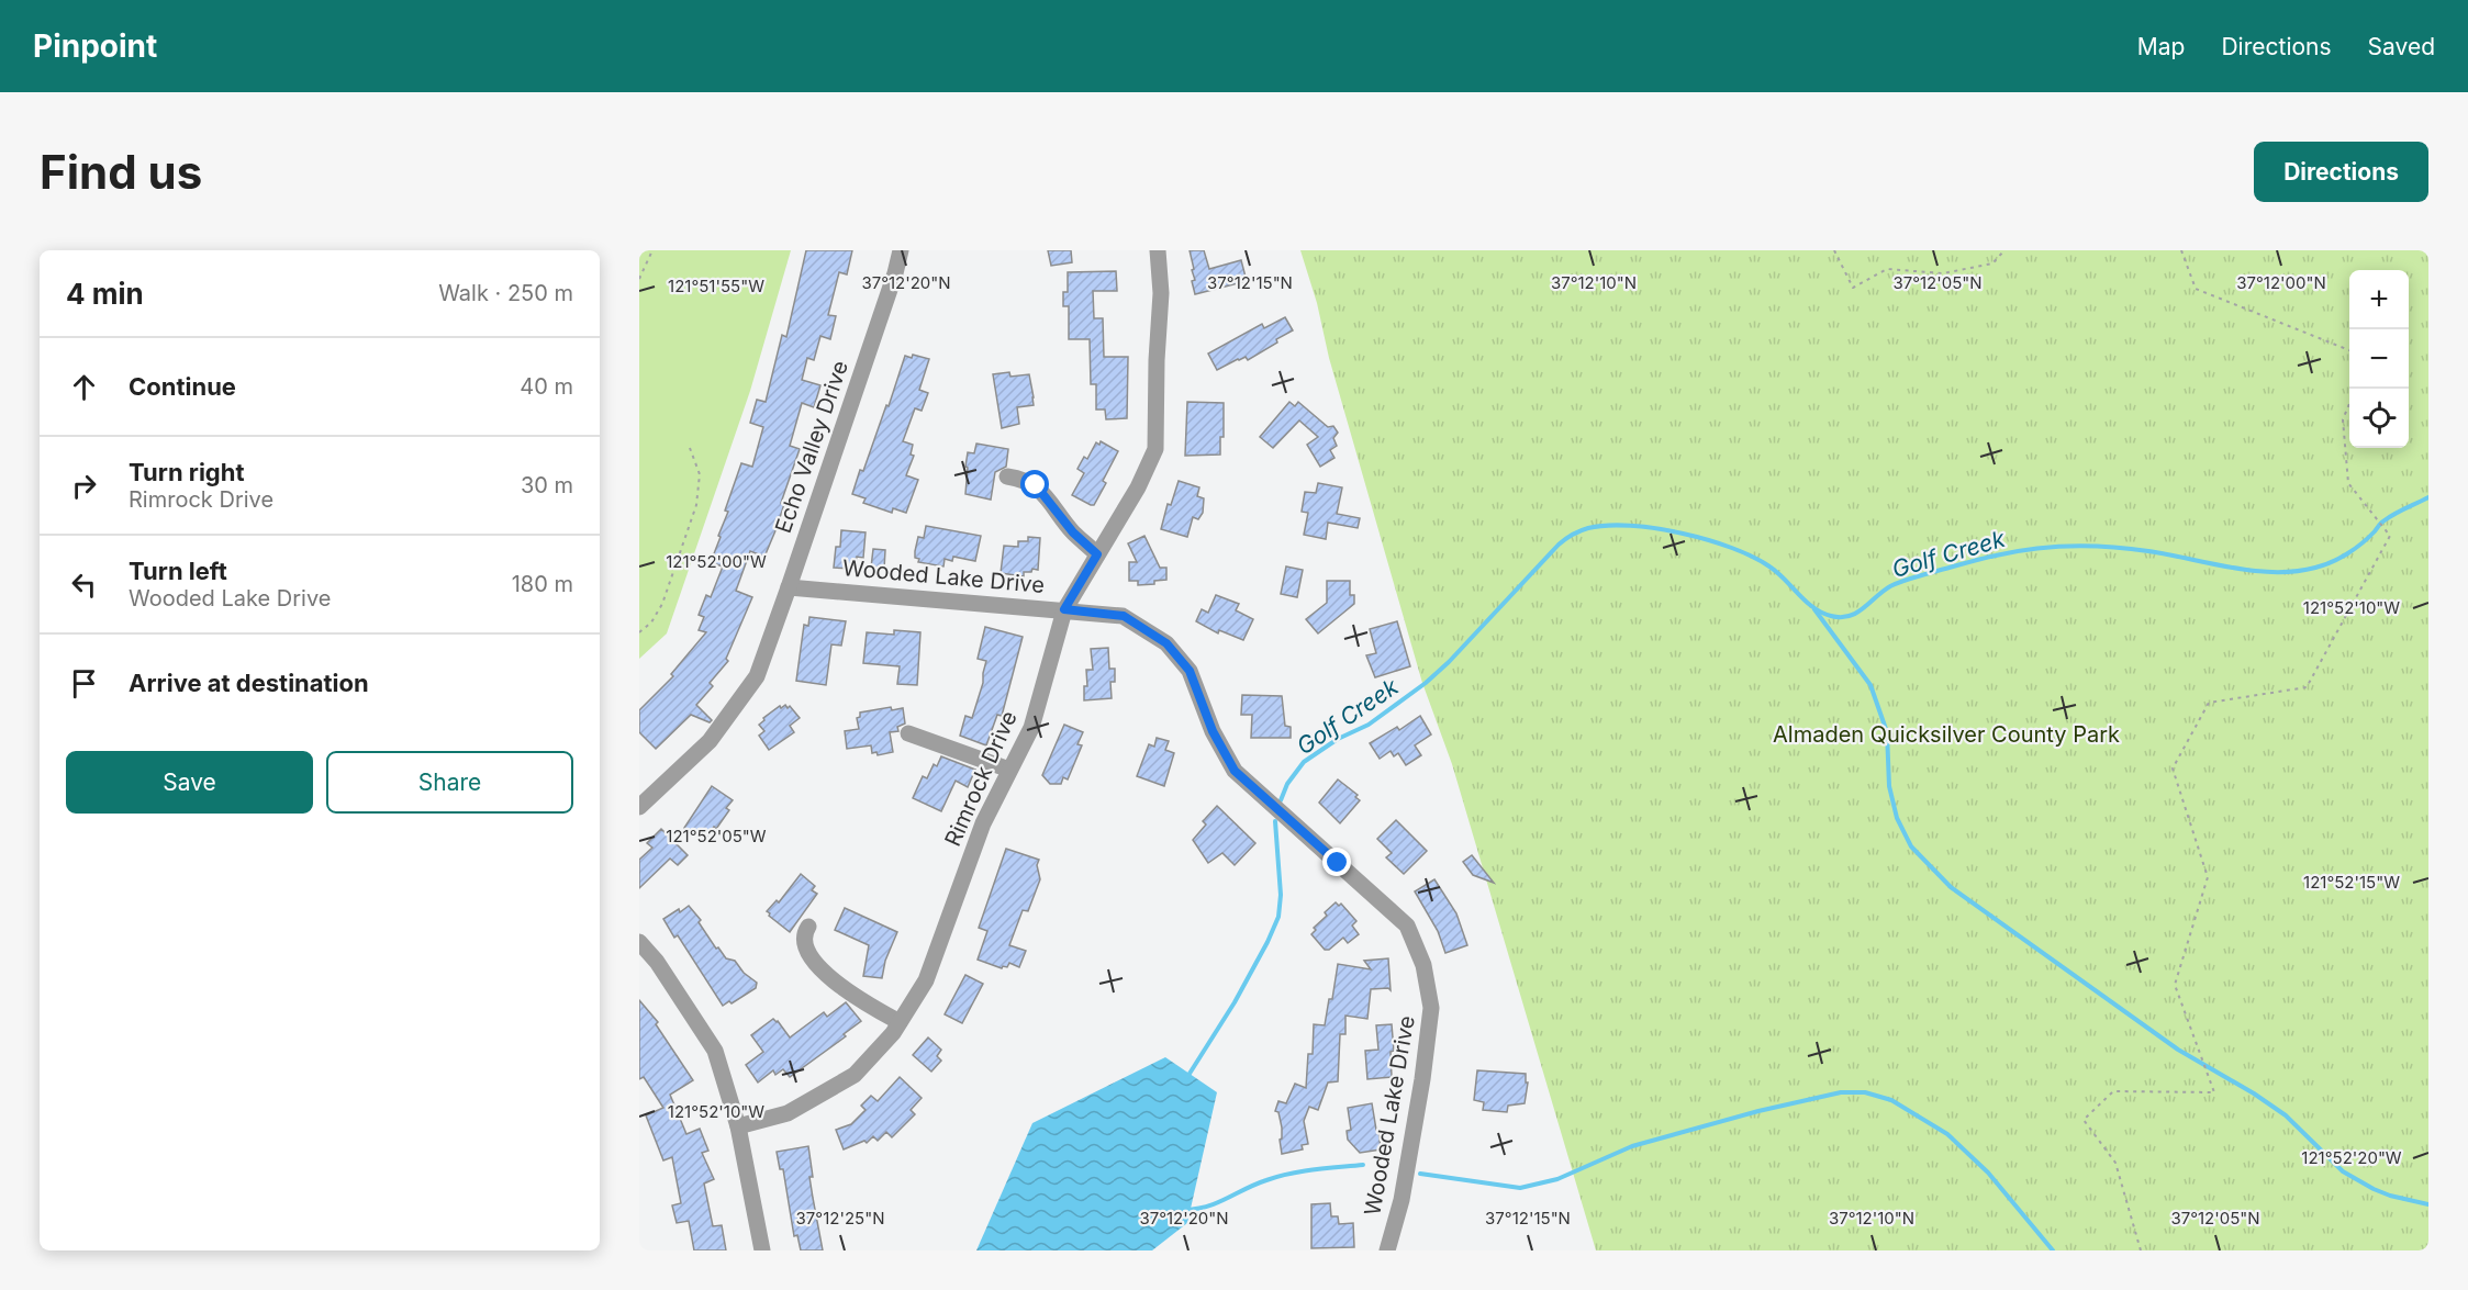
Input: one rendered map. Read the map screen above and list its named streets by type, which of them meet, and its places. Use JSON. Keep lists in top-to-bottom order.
{
  "streets": {
    "street": ["Echo Valley Drive", "Wooded Lake Drive", "Rimrock Drive"]
  },
  "crossings": [
    ["Echo Valley Drive", "Wooded Lake Drive"],
    ["Wooded Lake Drive", "Rimrock Drive"]
  ],
  "water": ["Golf Creek"],
  "parks": ["Almaden Quicksilver County Park"],
  "page": {
    "header": "Pinpoint",
    "nav": ["Map", "Directions", "Saved"],
    "buttons": [
      "Directions",
      ["Save", "Share"]
    ],
    "title": "Find us",
    "heading": ["4 min", "Walk · 250 m"],
    "map_buttons": ["+", "−"],
    "list": [
      ["Continue", "40 m"],
      ["Turn right", "Rimrock Drive", "30 m"],
      ["Turn left", "Wooded Lake Drive", "180 m"],
      "Arrive at destination"
    ]
  },
  "coordinates": [
    "37°12'20\"N",
    "37°12'15\"N",
    "37°12'10\"N",
    "37°12'05\"N",
    "37°12'00\"N",
    "121°51'55\"W",
    "121°52'00\"W",
    "121°52'10\"W",
    "121°52'05\"W",
    "121°52'15\"W",
    "121°52'20\"W",
    "37°12'25\"N"
  ]
}
